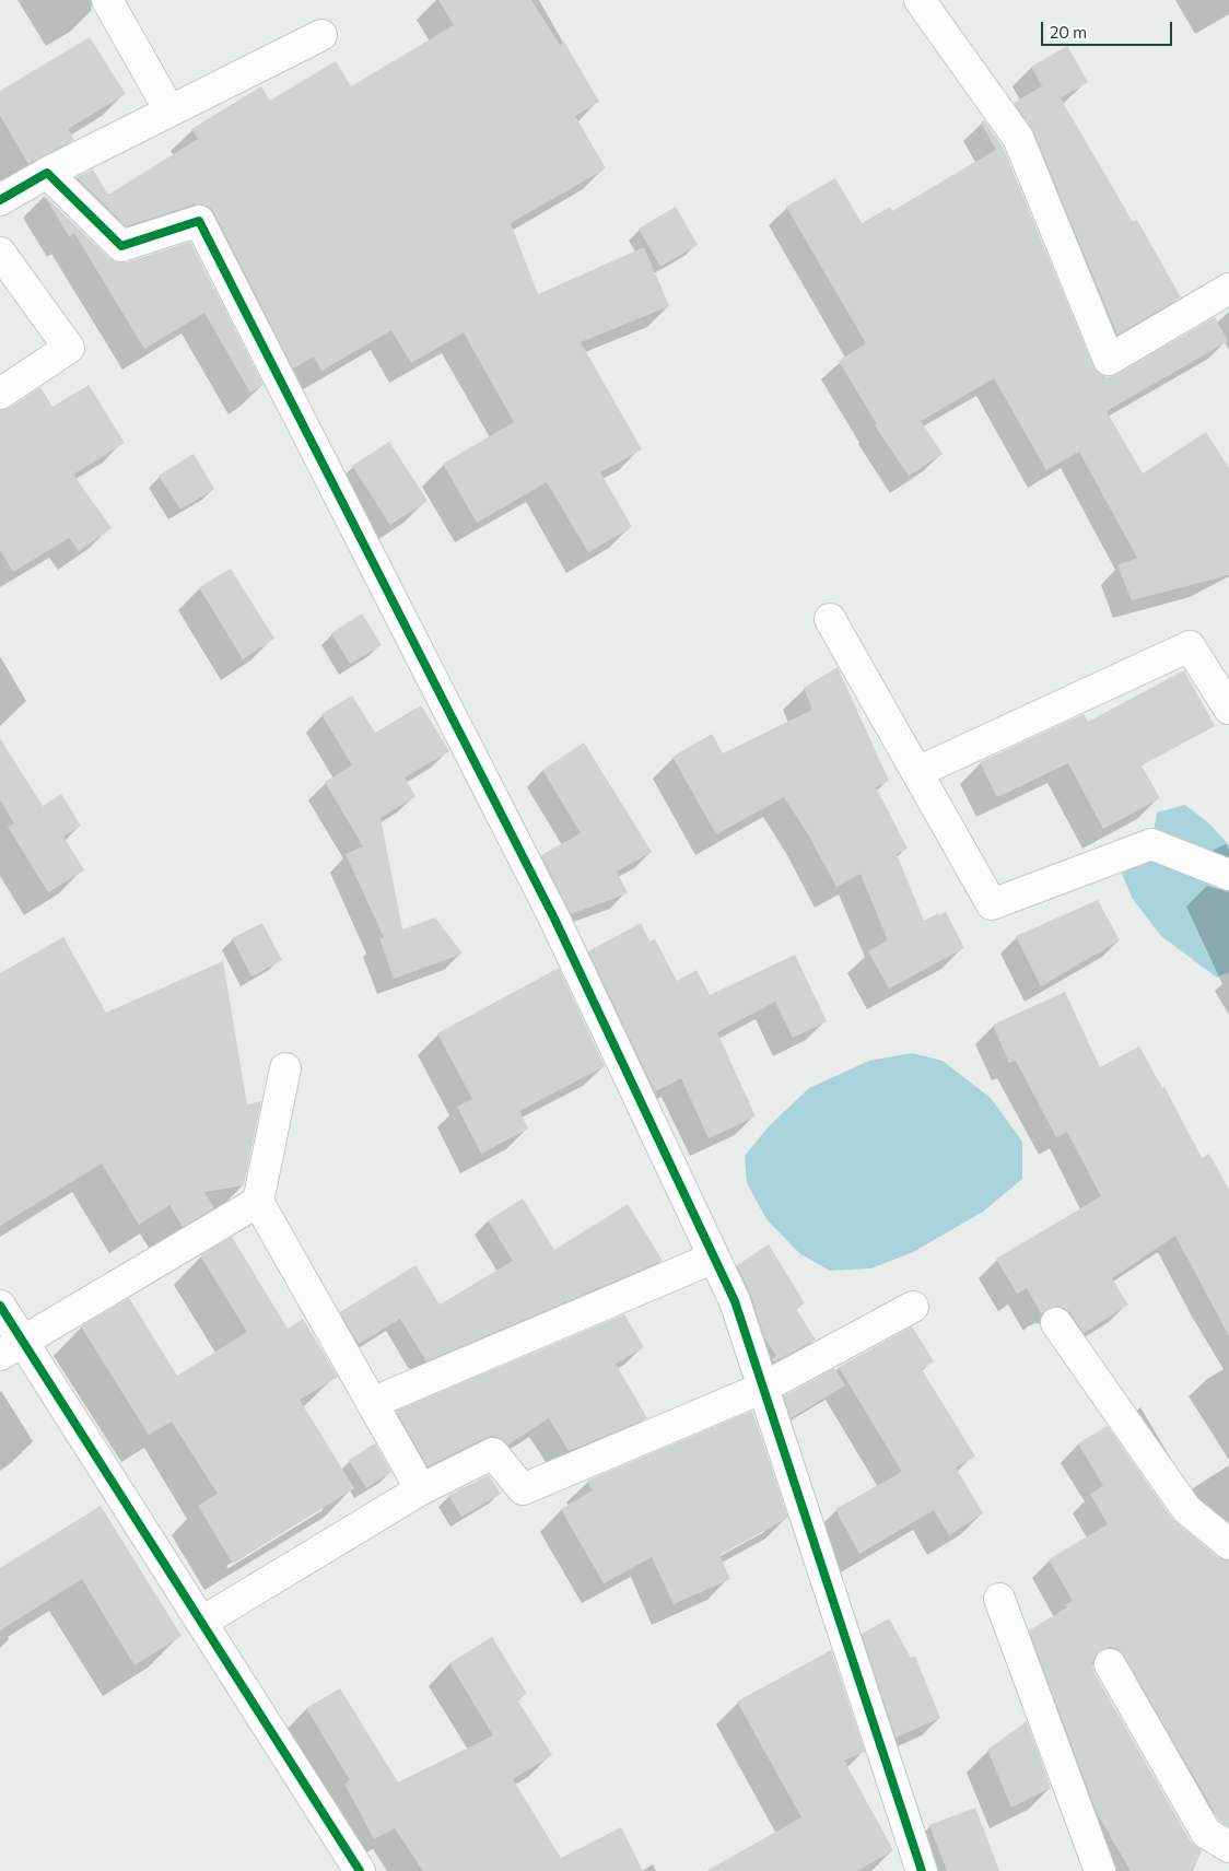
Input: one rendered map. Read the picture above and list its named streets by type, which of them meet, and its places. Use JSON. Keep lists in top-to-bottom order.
{
  "scale_bar": "20 m"
}
